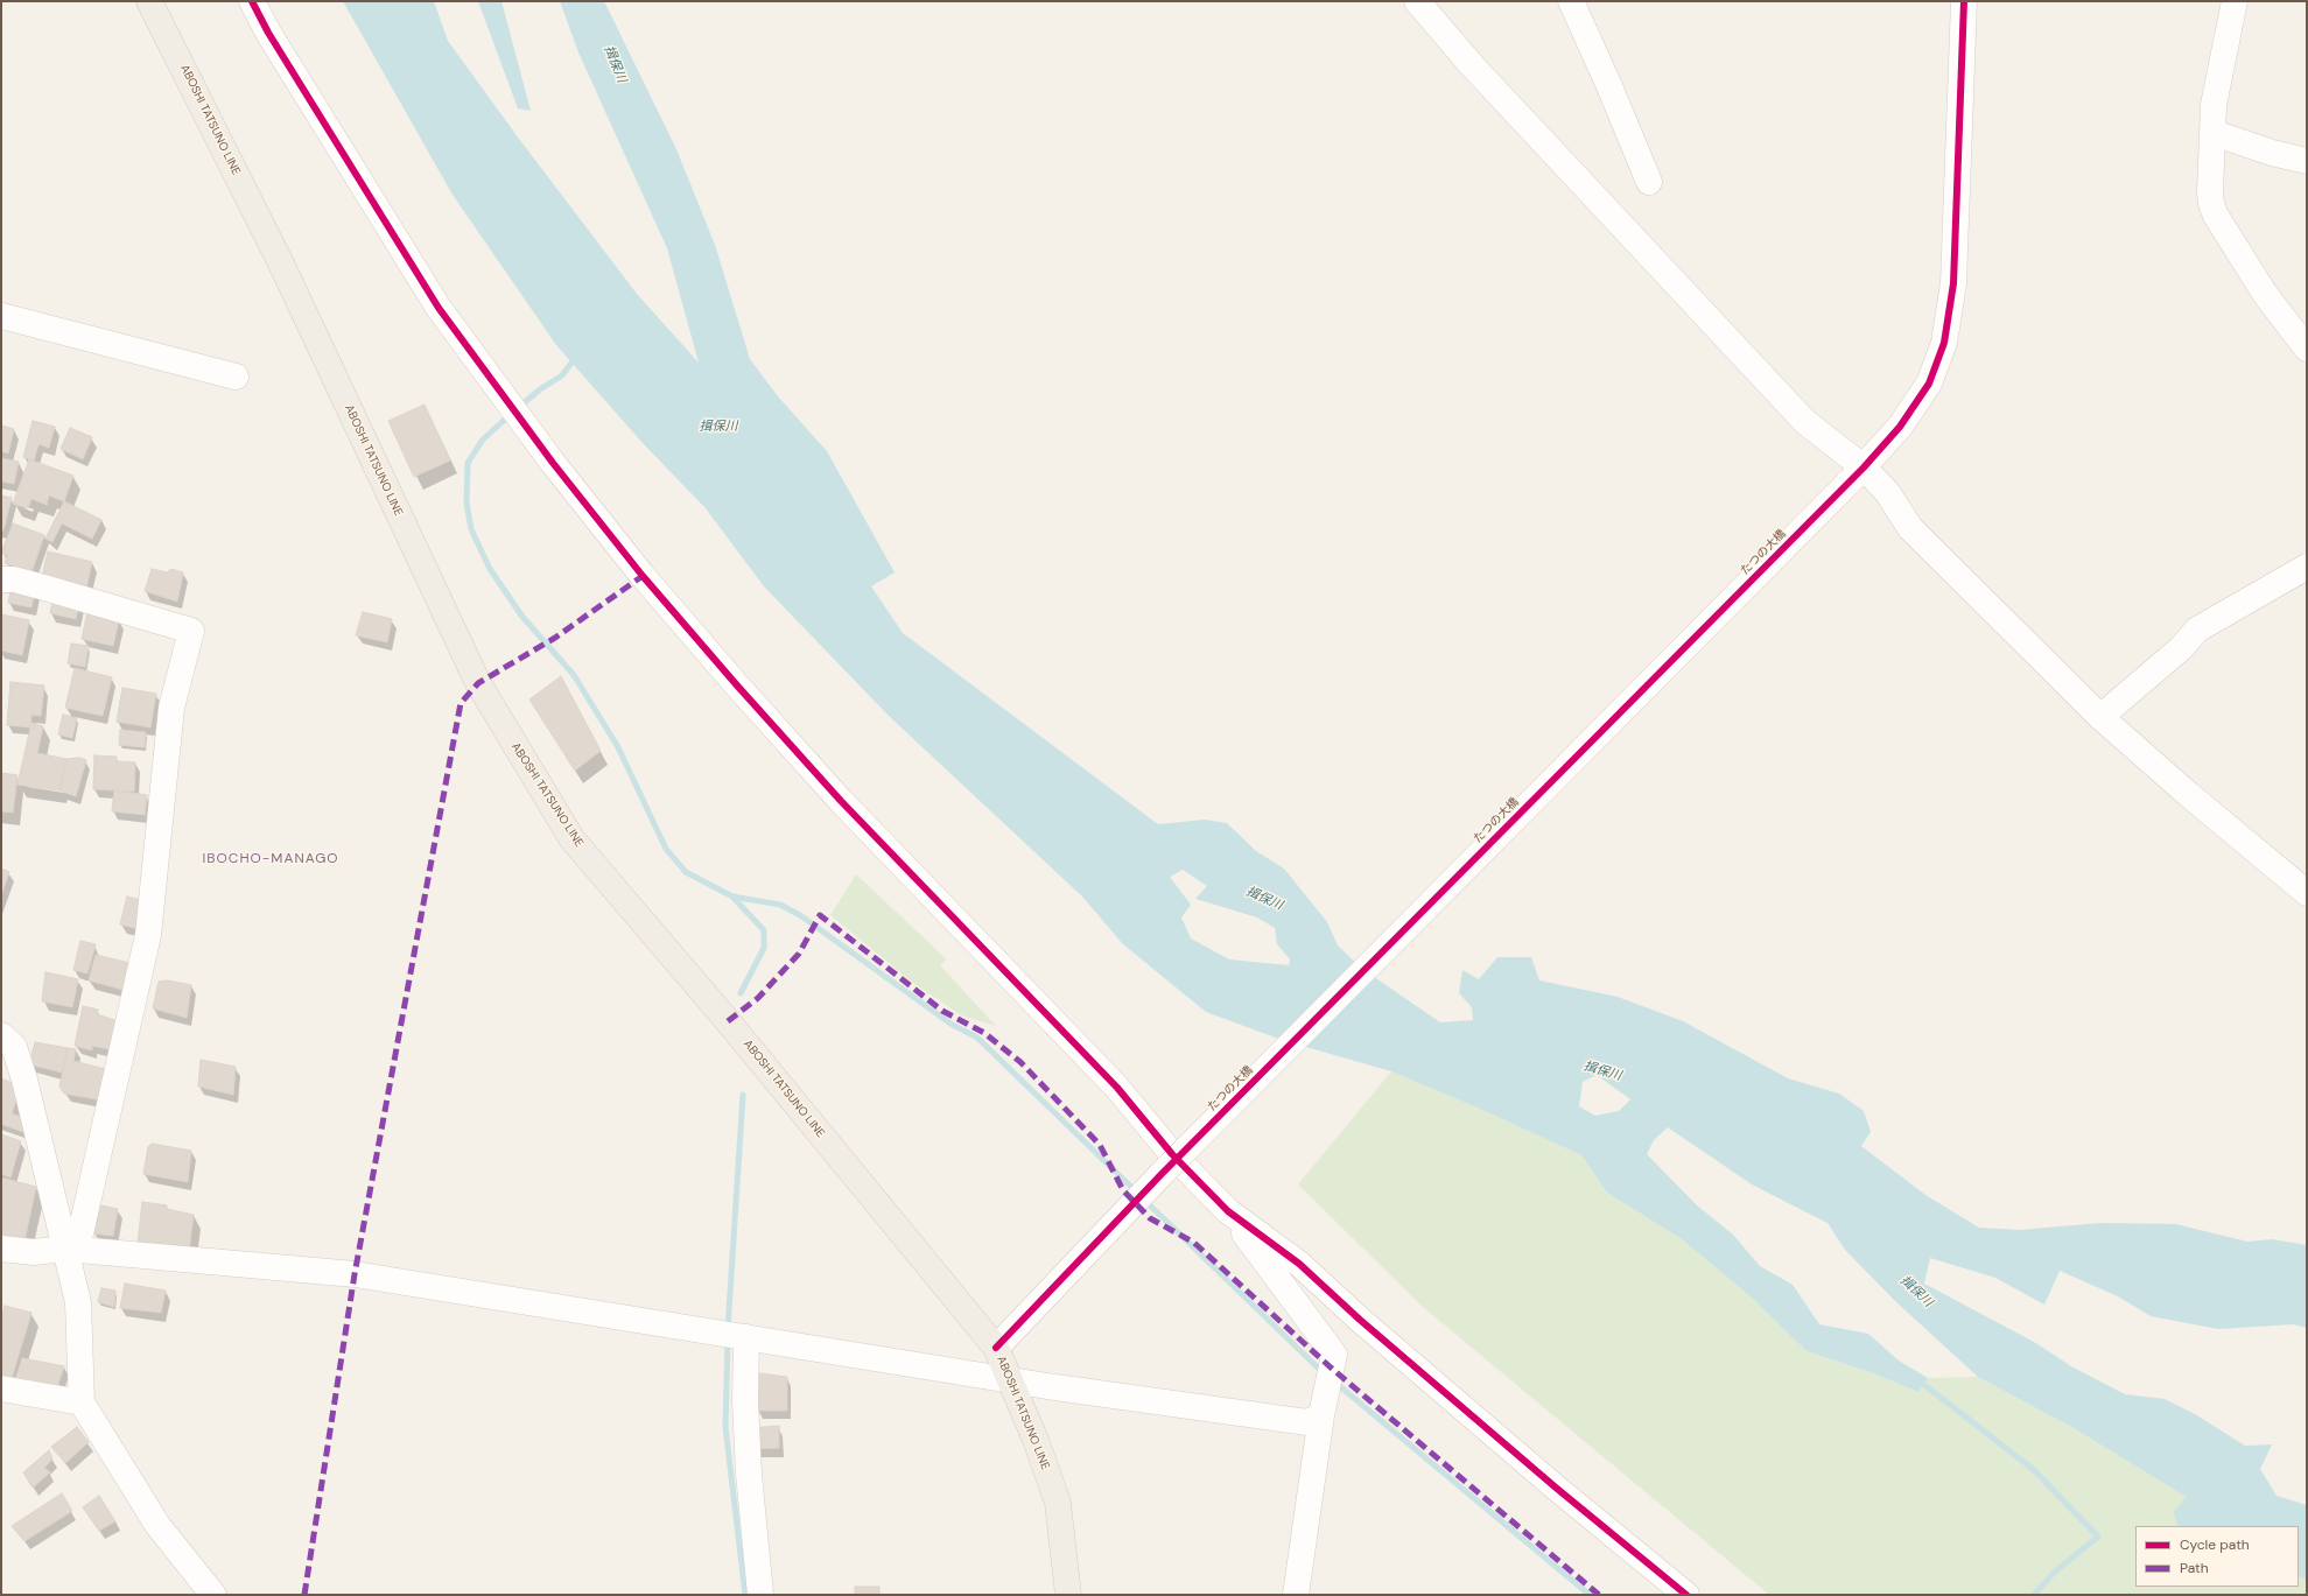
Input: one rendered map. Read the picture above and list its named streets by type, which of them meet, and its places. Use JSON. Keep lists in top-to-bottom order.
{
  "streets": {
    "main road": ["ABOSHI TATSUNO LINE"],
    "street": ["たつの大橋"]
  },
  "crossings": [
    ["ABOSHI TATSUNO LINE", "たつの大橋"]
  ],
  "districts": ["IBOCHO-MANAGO"],
  "water": ["揖保川"],
  "legend": ["Cycle path", "Path"]
}
